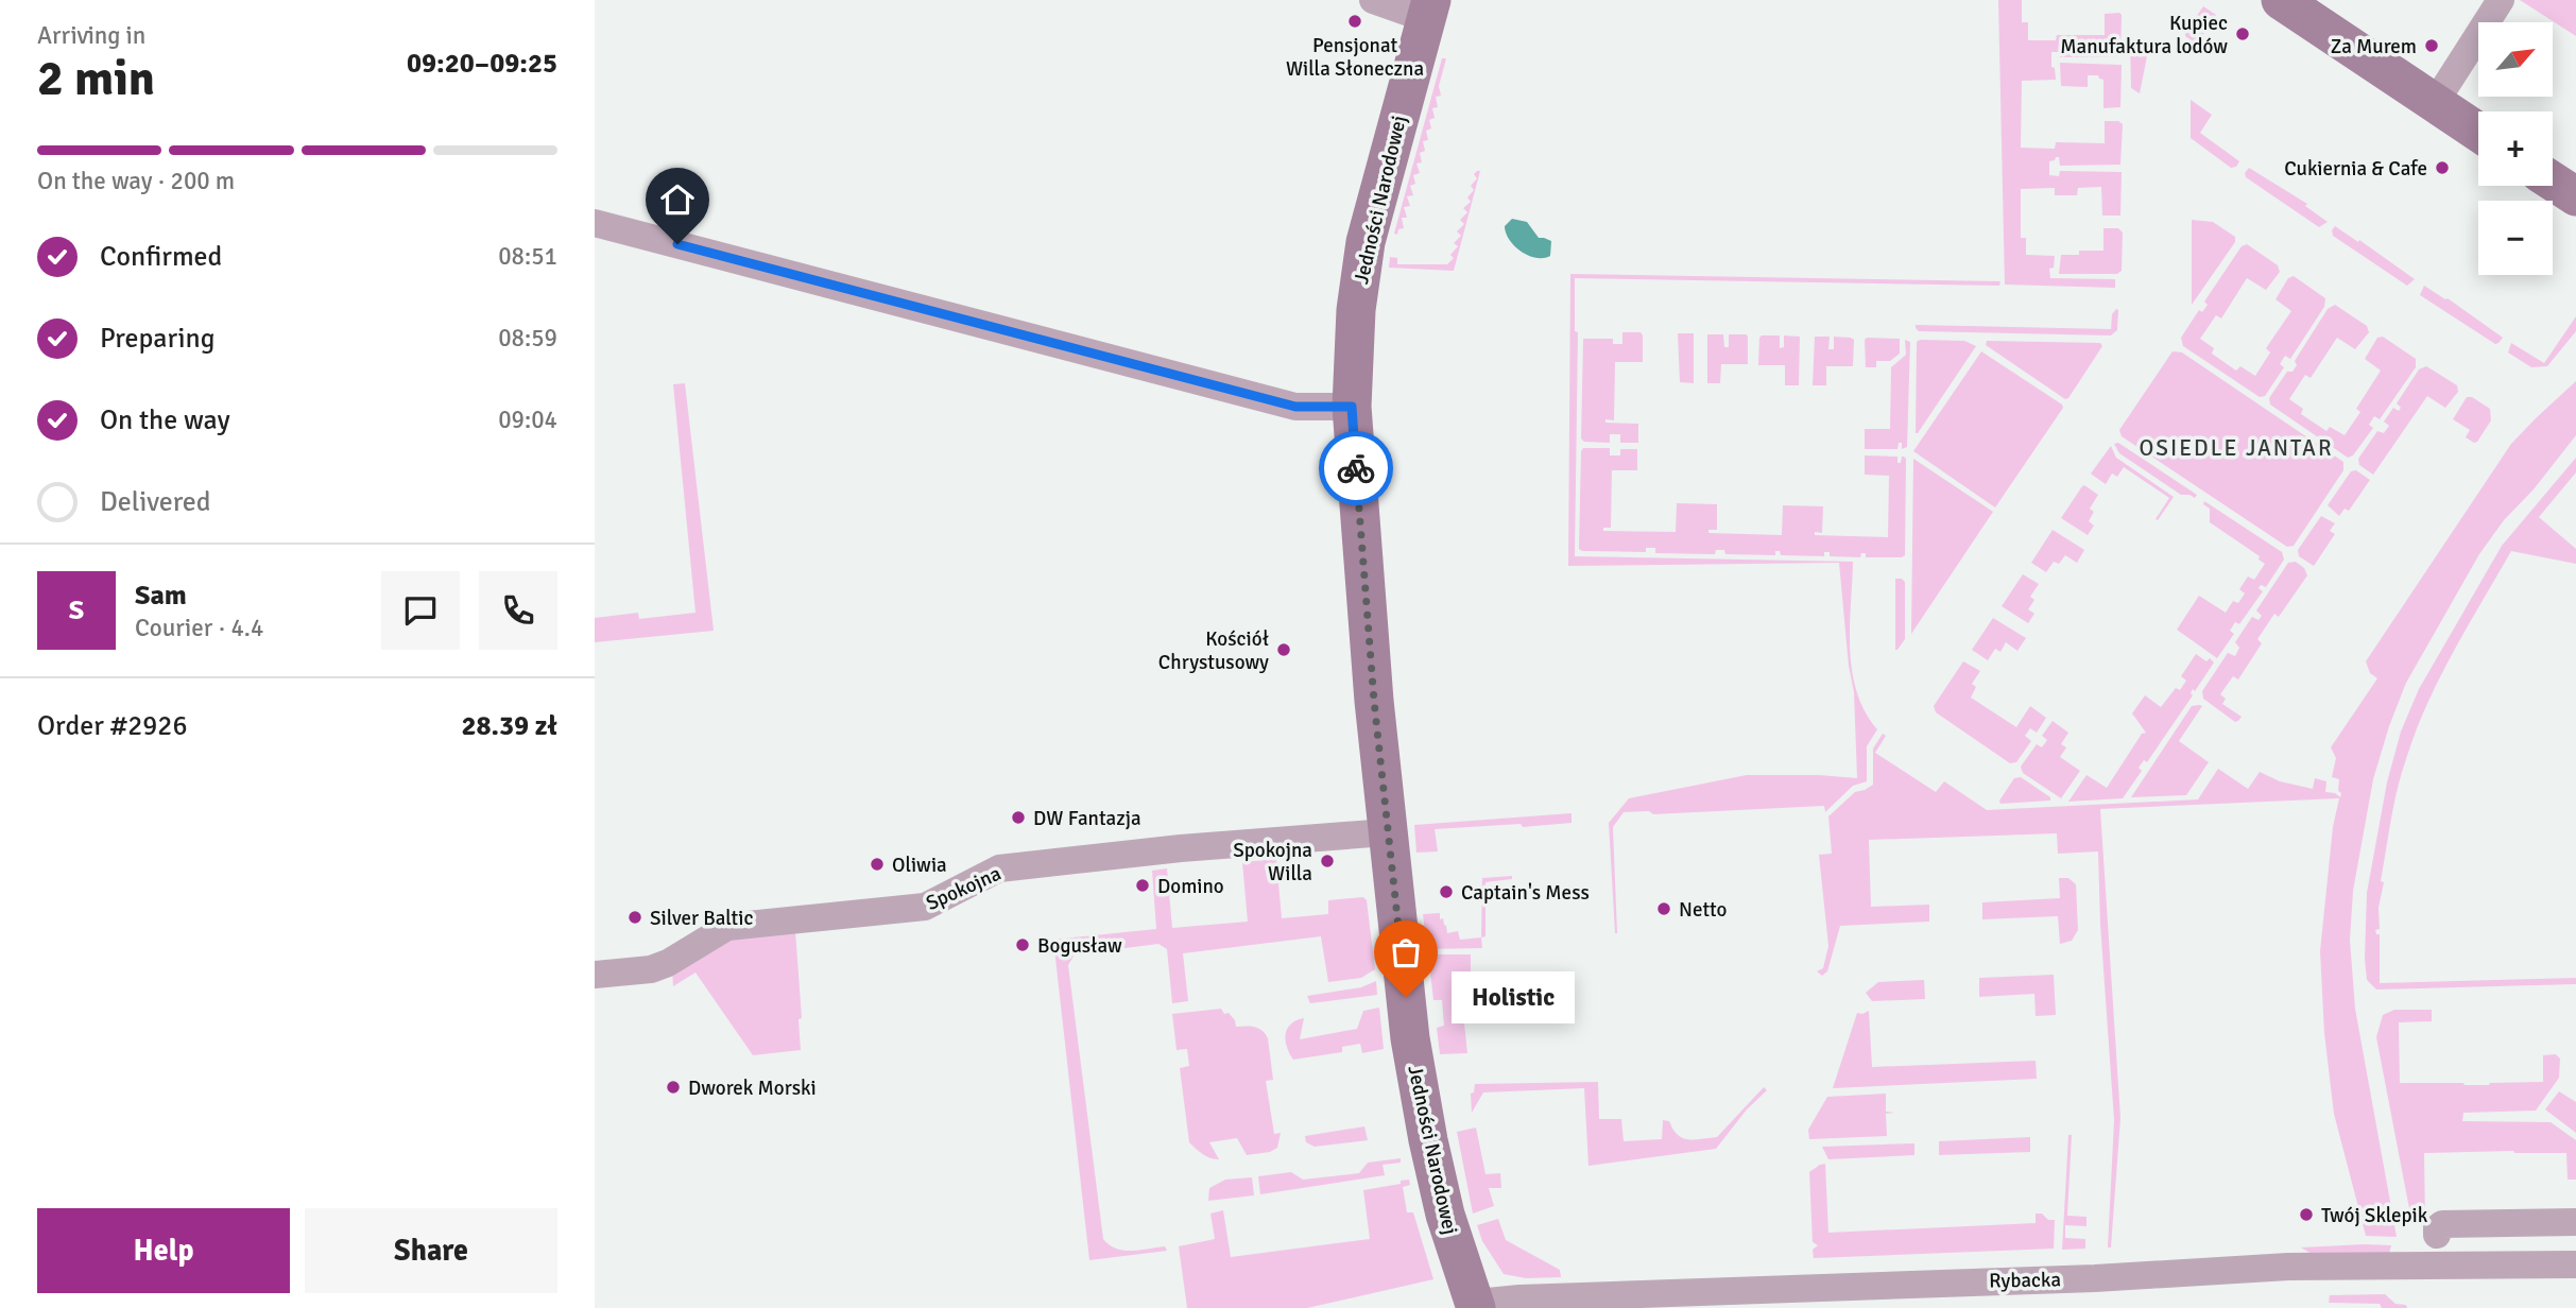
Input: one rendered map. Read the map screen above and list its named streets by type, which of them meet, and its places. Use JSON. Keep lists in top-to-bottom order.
{
  "streets": {
    "street": ["Jedności Narodowej", "Spokojna", "Rybacka"]
  },
  "crossings": [
    ["Jedności Narodowej", "Spokojna"],
    ["Jedności Narodowej", "Rybacka"]
  ],
  "districts": ["OSIEDLE JANTAR"],
  "places": [
    "Pensjonat Willa Słoneczna",
    "Kupiec Manufaktura lodów",
    "Za Murem",
    "Cukiernia & Cafe",
    "Kościół Chrystusowy",
    "DW Fantazja",
    "Spokojna Willa",
    "Oliwia",
    "Domino",
    "Captain's Mess",
    "Netto",
    "Silver Baltic",
    "Bogusław",
    "Holistic",
    "Dworek Morski",
    "Twój Sklepik"
  ],
  "north": "top right",
  "page": {
    "heading": ["2 min", "Arriving in", "09:20–09:25"],
    "panel": [
      "Sam",
      "Courier · 4.4",
      "Order #2926",
      "28.39 zł"
    ],
    "map_buttons": ["+", "−"],
    "bar": "On the way · 200 m",
    "list": [
      ["Confirmed", "08:51"],
      ["Preparing", "08:59"],
      ["On the way", "09:04"],
      "Delivered"
    ],
    "round": "S",
    "bubble": "Holistic",
    "buttons": ["Help", "Share"]
  }
}
